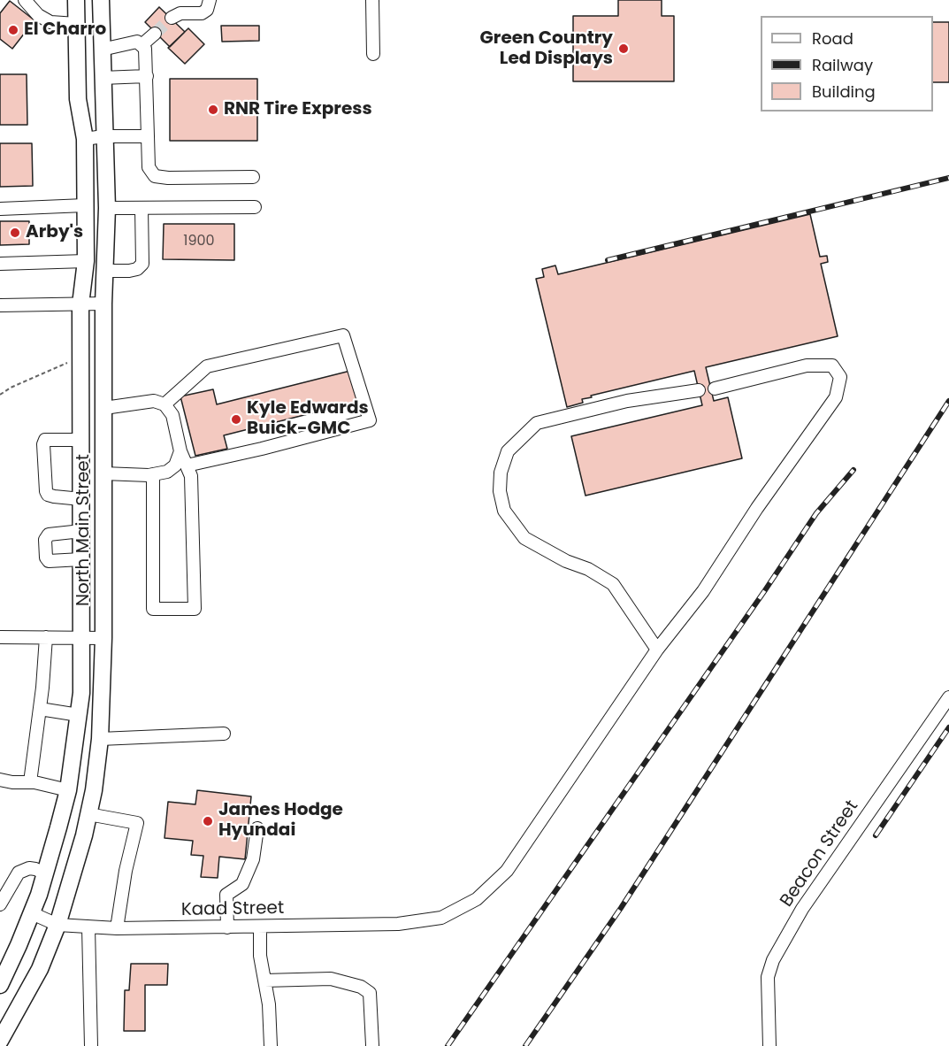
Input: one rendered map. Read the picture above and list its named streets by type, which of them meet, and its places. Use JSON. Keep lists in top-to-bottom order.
{
  "streets": {
    "main road": ["North Main Street"],
    "street": ["Beacon Street", "Kaad Street"]
  },
  "crossings": [
    ["North Main Street", "Kaad Street"]
  ],
  "places": [
    "El Charro",
    "Green Country Led Displays",
    "RNR Tire Express",
    "Arby's",
    "Kyle Edwards Buick-GMC",
    "James Hodge Hyundai"
  ],
  "house_numbers": ["1900"],
  "legend": ["Road", "Railway", "Building"]
}
